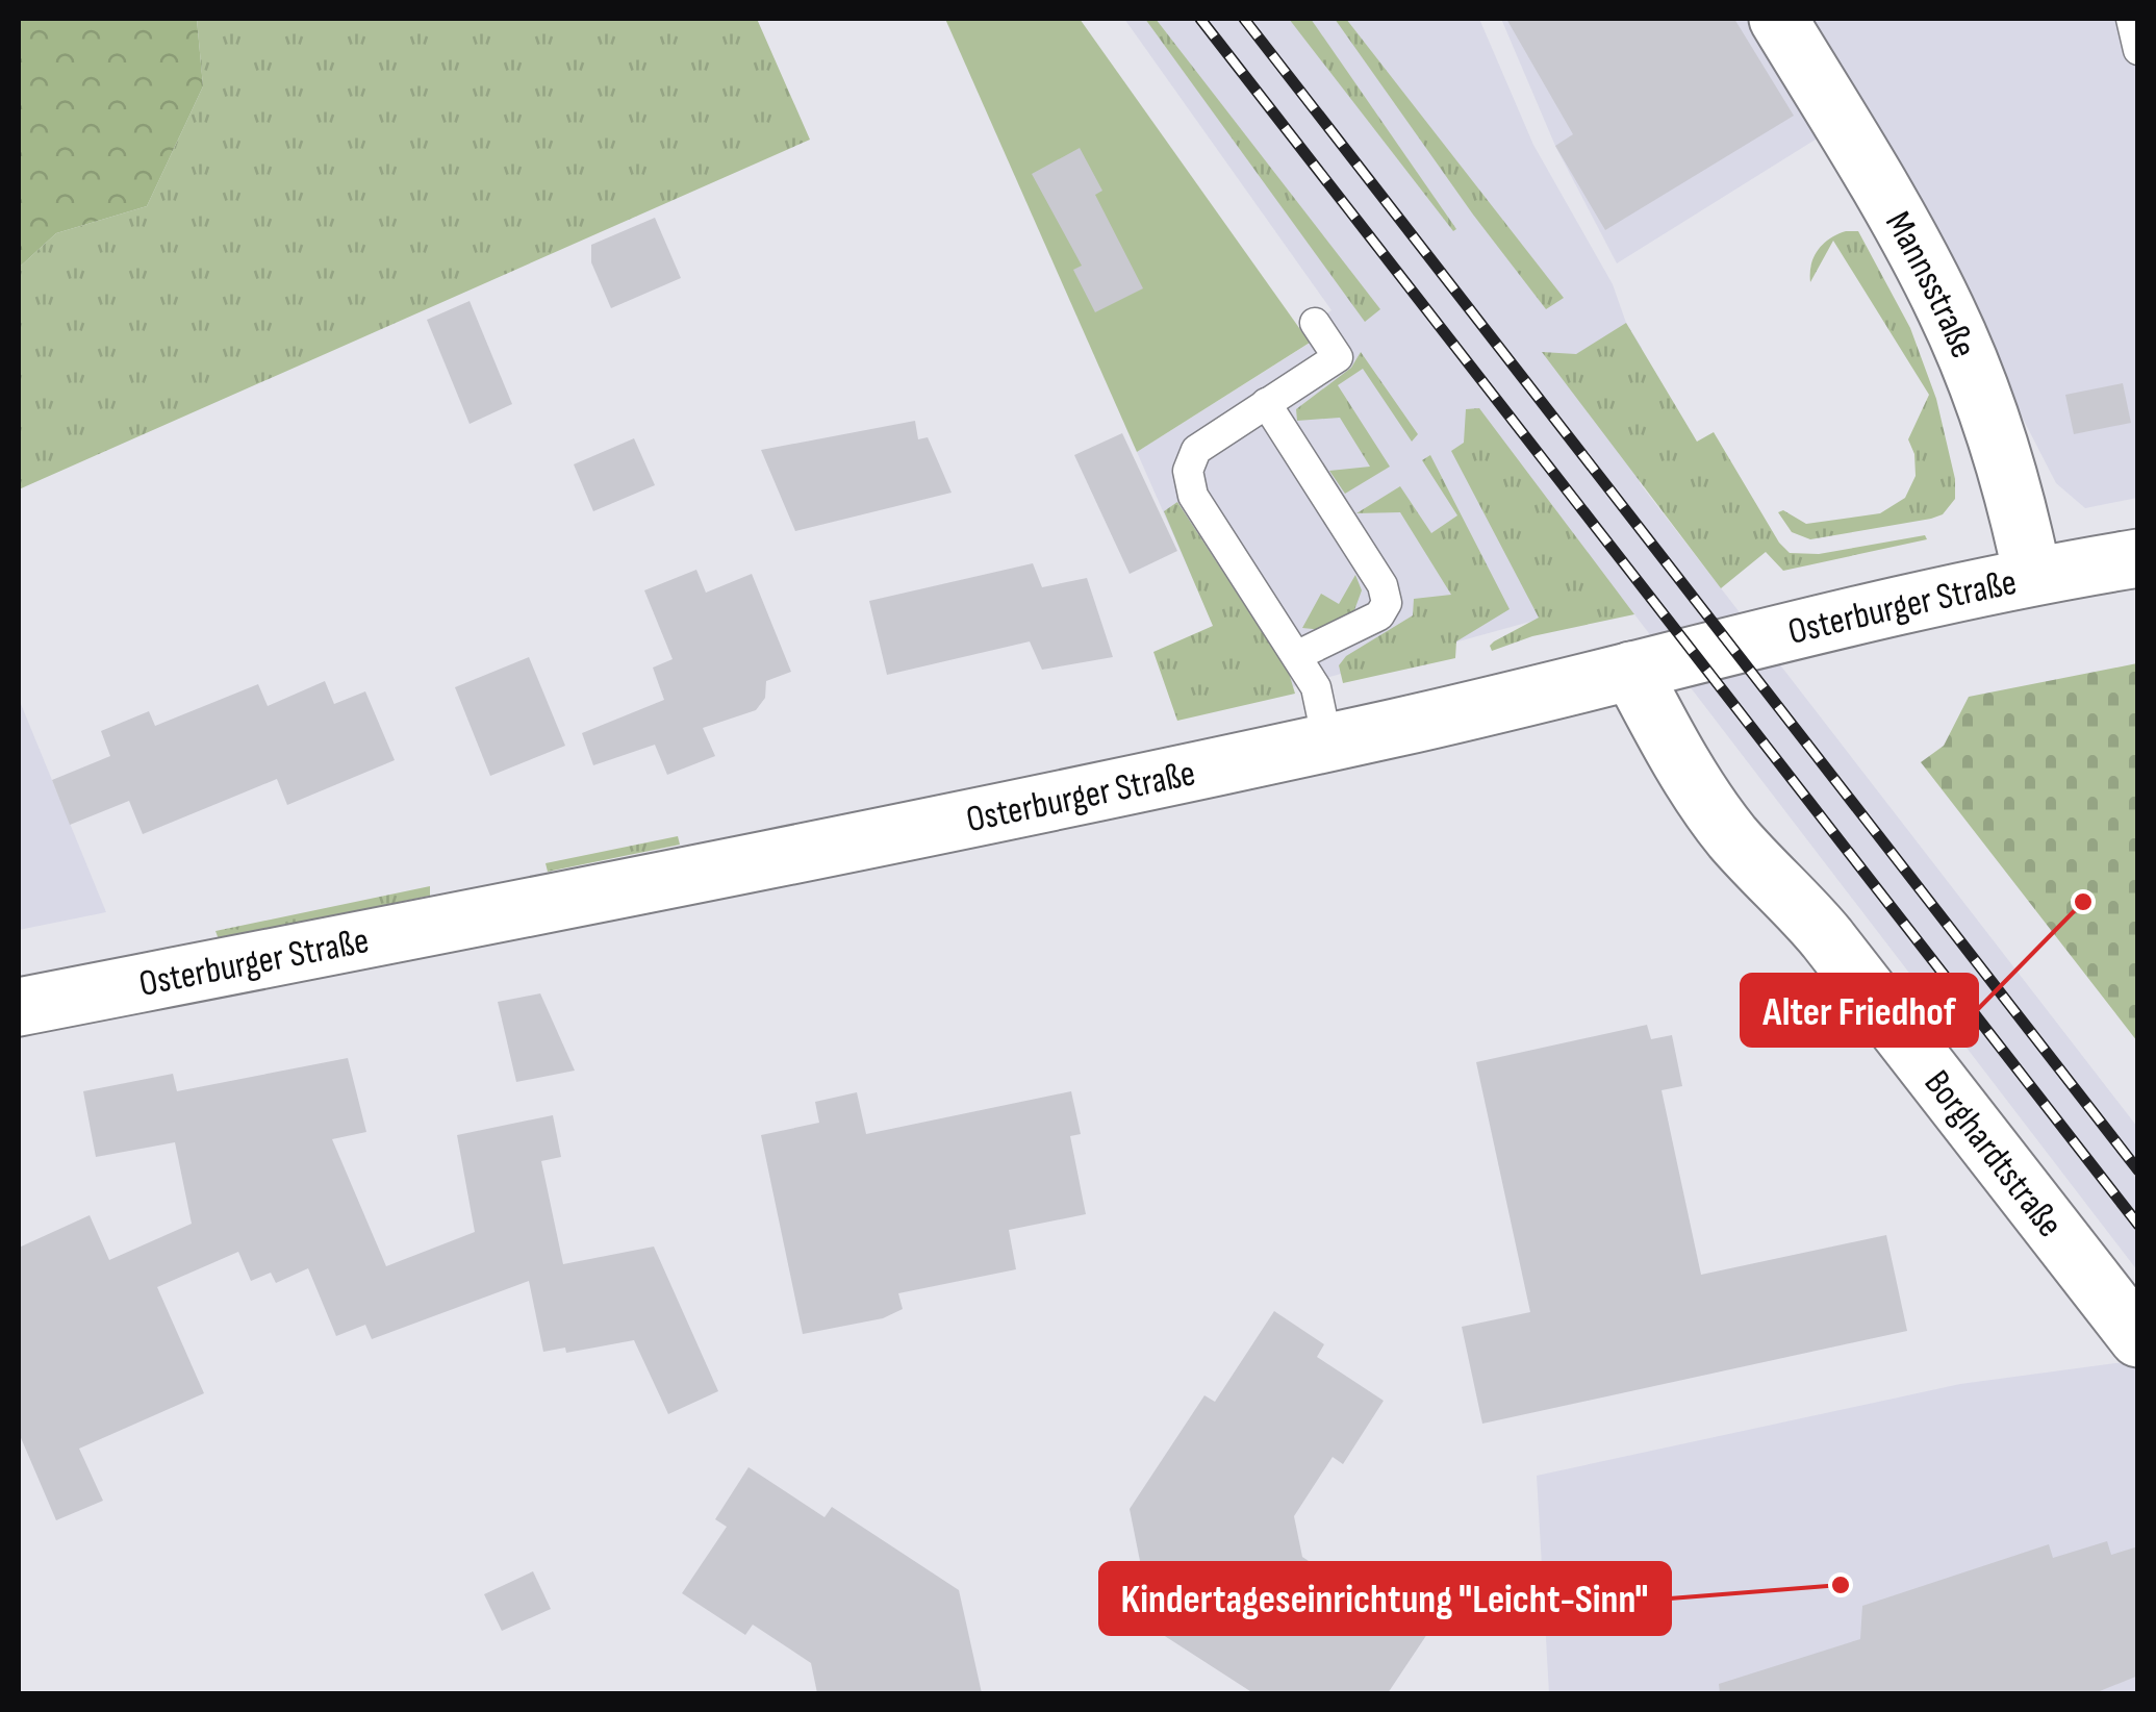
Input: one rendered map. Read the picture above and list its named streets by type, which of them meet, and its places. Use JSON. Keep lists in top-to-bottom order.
{
  "streets": {
    "street": ["Mannsstraße", "Osterburger Straße", "Borghardtstraße"]
  },
  "crossings": [
    ["Mannsstraße", "Osterburger Straße"],
    ["Osterburger Straße", "Borghardtstraße"]
  ],
  "places": ["Alter Friedhof", "Kindertageseinrichtung \"Leicht-Sinn\""]
}
